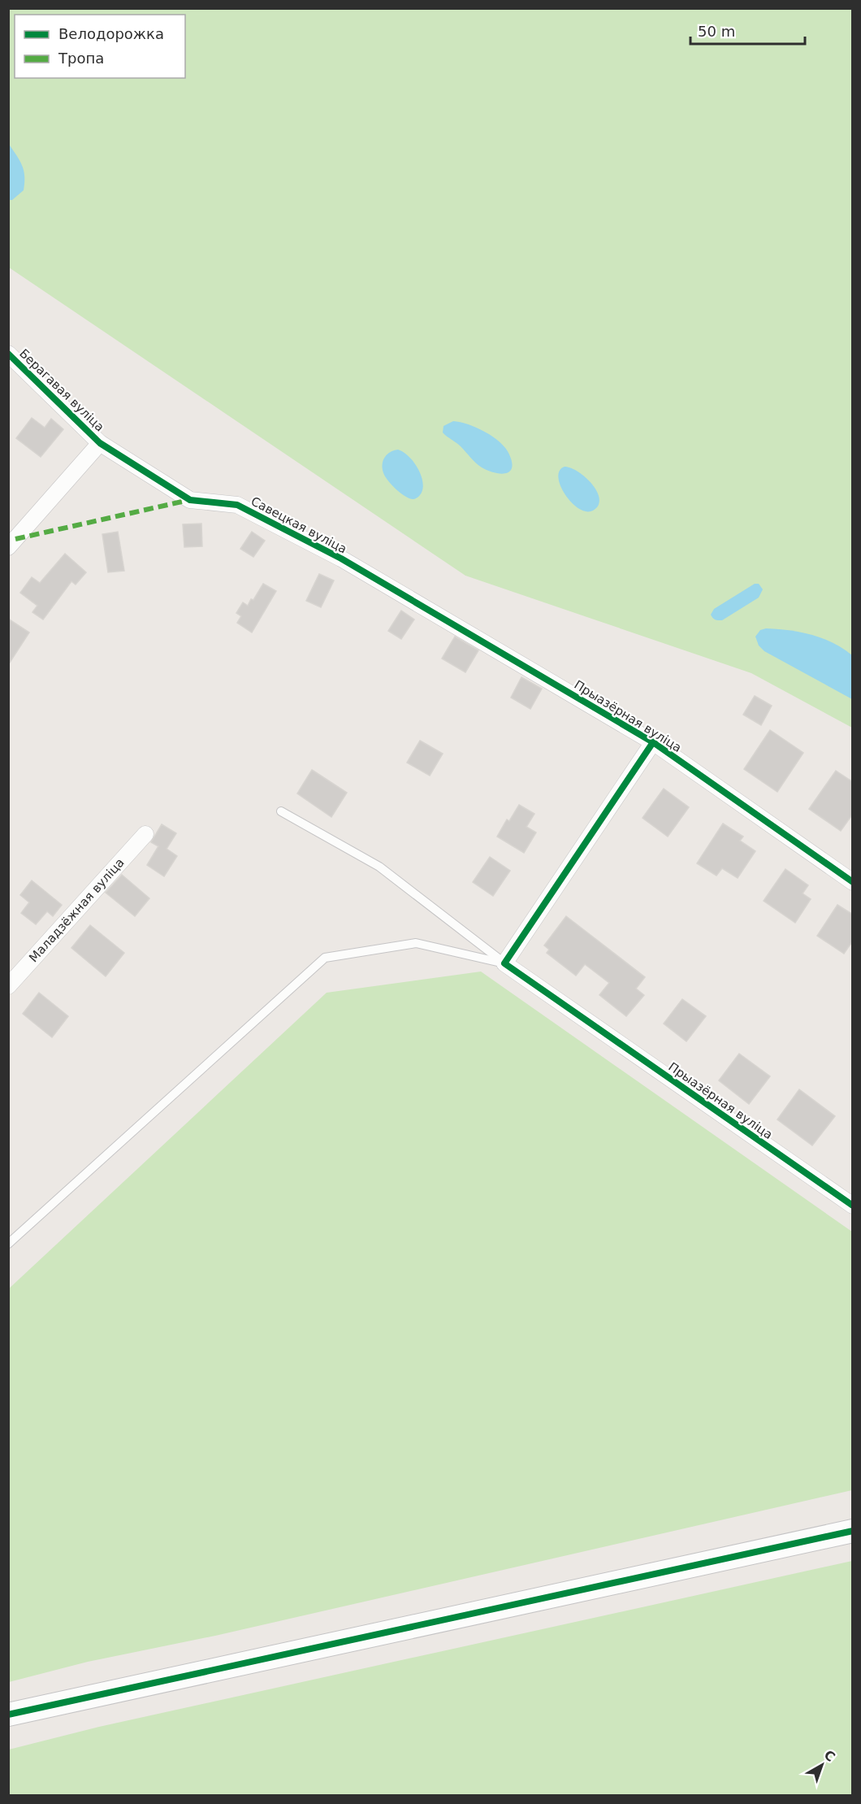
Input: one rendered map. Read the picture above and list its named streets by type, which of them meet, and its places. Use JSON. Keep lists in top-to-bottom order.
{
  "streets": {
    "street": [
      "Берагавая вуліца",
      "Савецкая вуліца",
      "Прыазёрная вуліца",
      "Маладзёжная вуліца"
    ]
  },
  "crossings": [
    ["Берагавая вуліца", "Савецкая вуліца"],
    ["Савецкая вуліца", "Прыазёрная вуліца"]
  ],
  "legend": ["Велодорожка", "Тропа"],
  "scale_bar": "50 m",
  "north": "top right"
}
